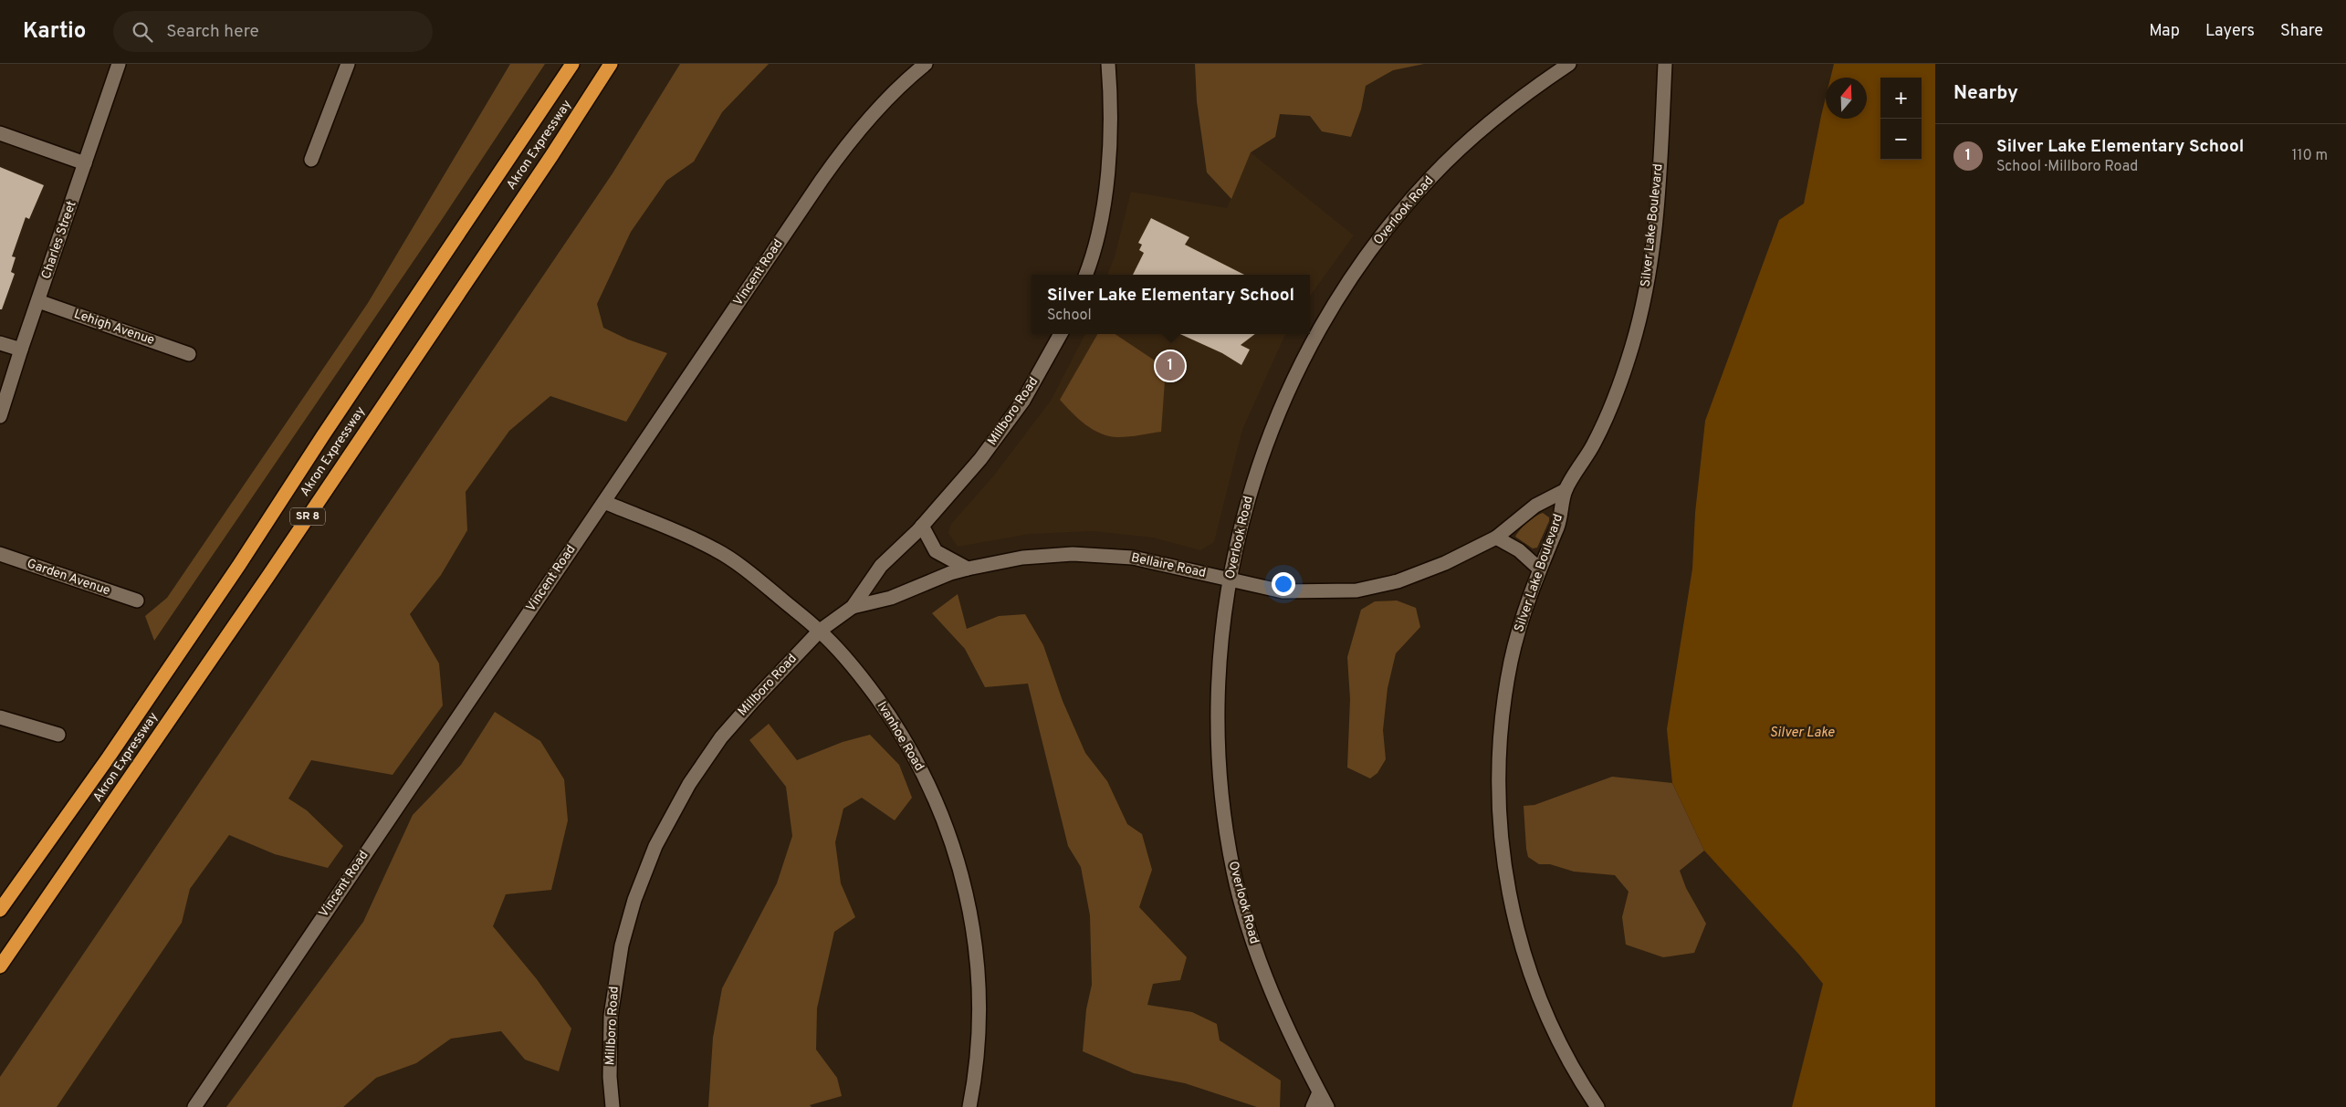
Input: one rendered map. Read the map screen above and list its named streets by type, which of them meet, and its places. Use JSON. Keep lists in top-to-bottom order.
{
  "streets": {
    "highway": ["Akron Expressway", "SR 8"],
    "street": [
      "Overlook Road",
      "Silver Lake Boulevard",
      "Charles Street",
      "Vincent Road",
      "Lehigh Avenue",
      "Millboro Road",
      "Bellaire Road",
      "Garden Avenue",
      "Ivanhoe Road"
    ]
  },
  "crossings": [
    ["Overlook Road", "Bellaire Road"],
    ["Silver Lake Boulevard", "Bellaire Road"],
    ["Charles Street", "Lehigh Avenue"],
    ["Vincent Road", "Ivanhoe Road"],
    ["Millboro Road", "Bellaire Road"],
    ["Millboro Road", "Ivanhoe Road"]
  ],
  "water": ["Silver Lake"],
  "north": "top",
  "page": {
    "header": "Kartio",
    "search": "Search here",
    "nav": ["Map", "Layers", "Share"],
    "heading": "Nearby",
    "map_buttons": ["+", "−"],
    "list": [
      {
        "mark": "1",
        "name": "Silver Lake Elementary School",
        "note": "School · Millboro Road",
        "value": "110 m"
      }
    ],
    "popup": ["Silver Lake Elementary School", "School"],
    "pins": "1"
  }
}
